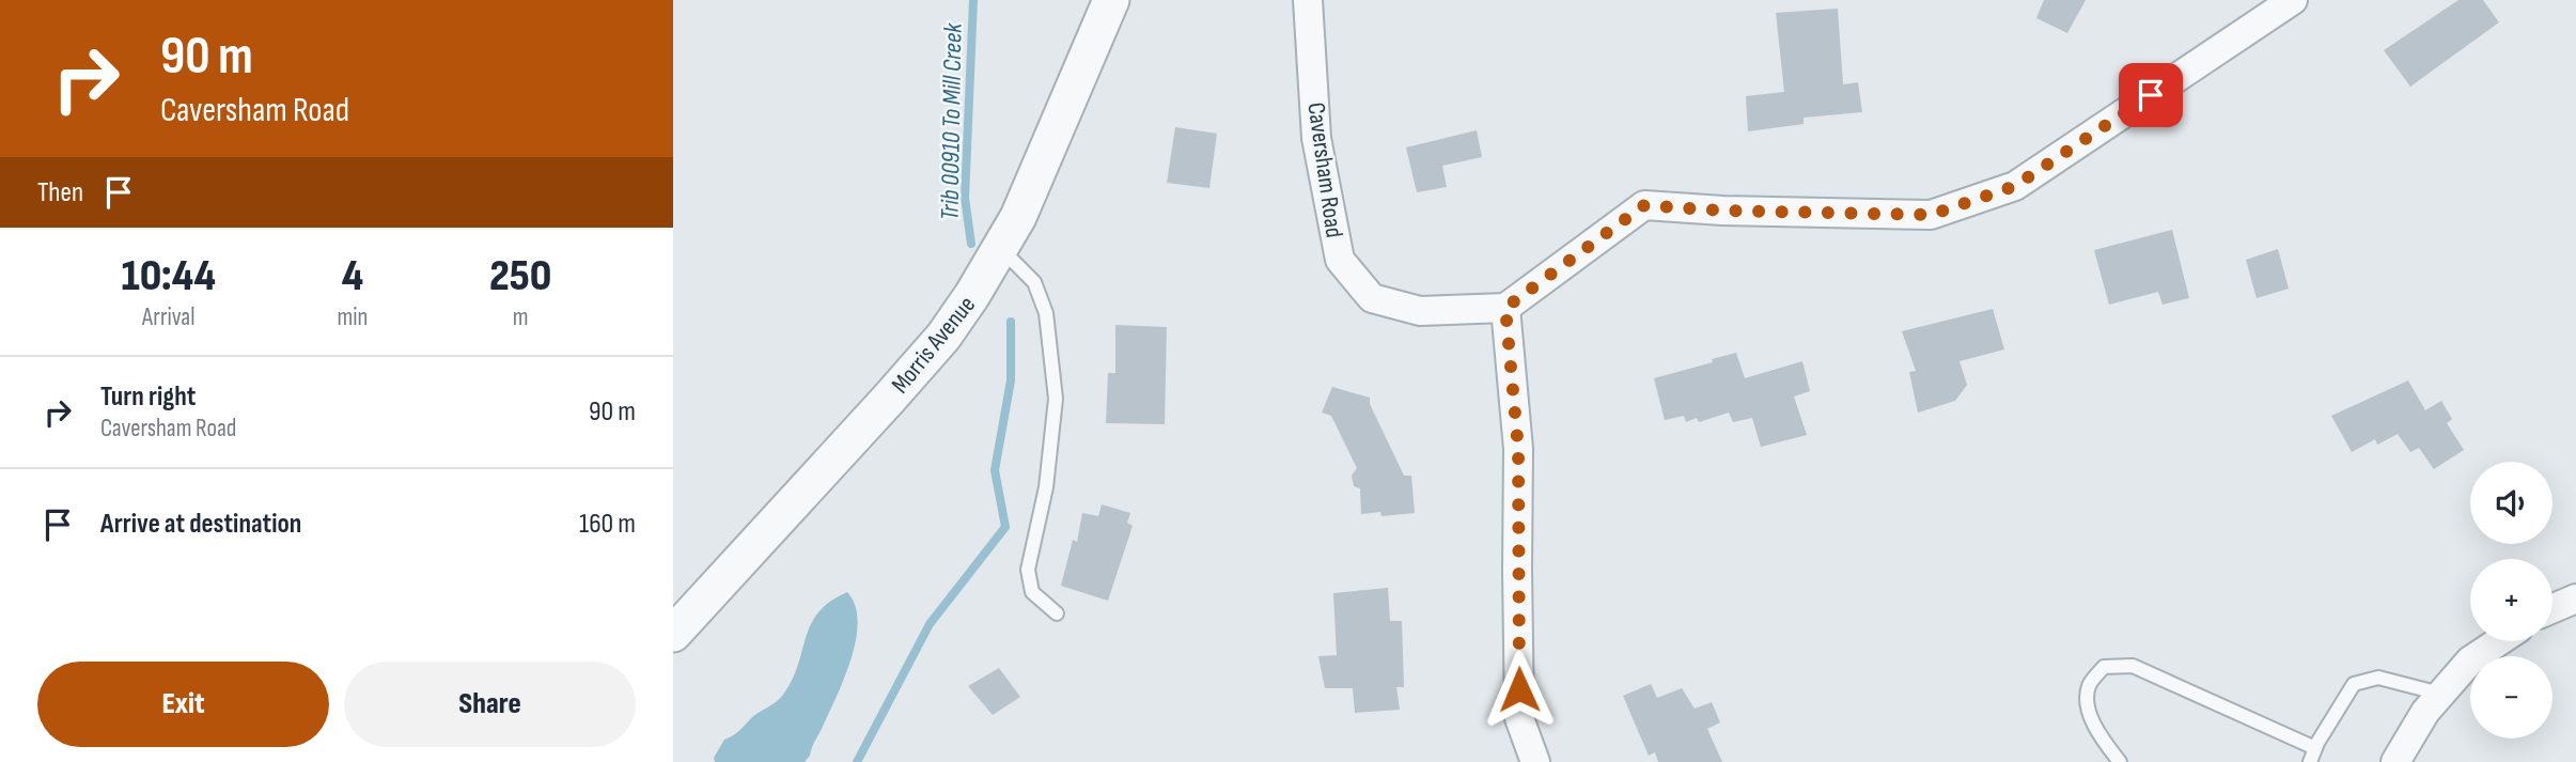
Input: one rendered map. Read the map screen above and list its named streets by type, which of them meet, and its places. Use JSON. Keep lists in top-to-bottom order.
{
  "streets": {
    "street": ["Caversham Road", "Morris Avenue"]
  },
  "water": ["Trib 00910 To Mill Creek"],
  "page": {
    "turn": ["90 m", "Caversham Road"],
    "then": "Then",
    "eta": [
      "10:44",
      "Arrival",
      "4",
      "min",
      "250",
      "m"
    ],
    "list": [
      {
        "name": "Turn right",
        "note": "Caversham Road",
        "value": "90 m"
      },
      {
        "name": "Arrive at destination",
        "value": "160 m"
      }
    ],
    "map_buttons": ["+", "−"],
    "buttons": ["Exit", "Share"]
  }
}
